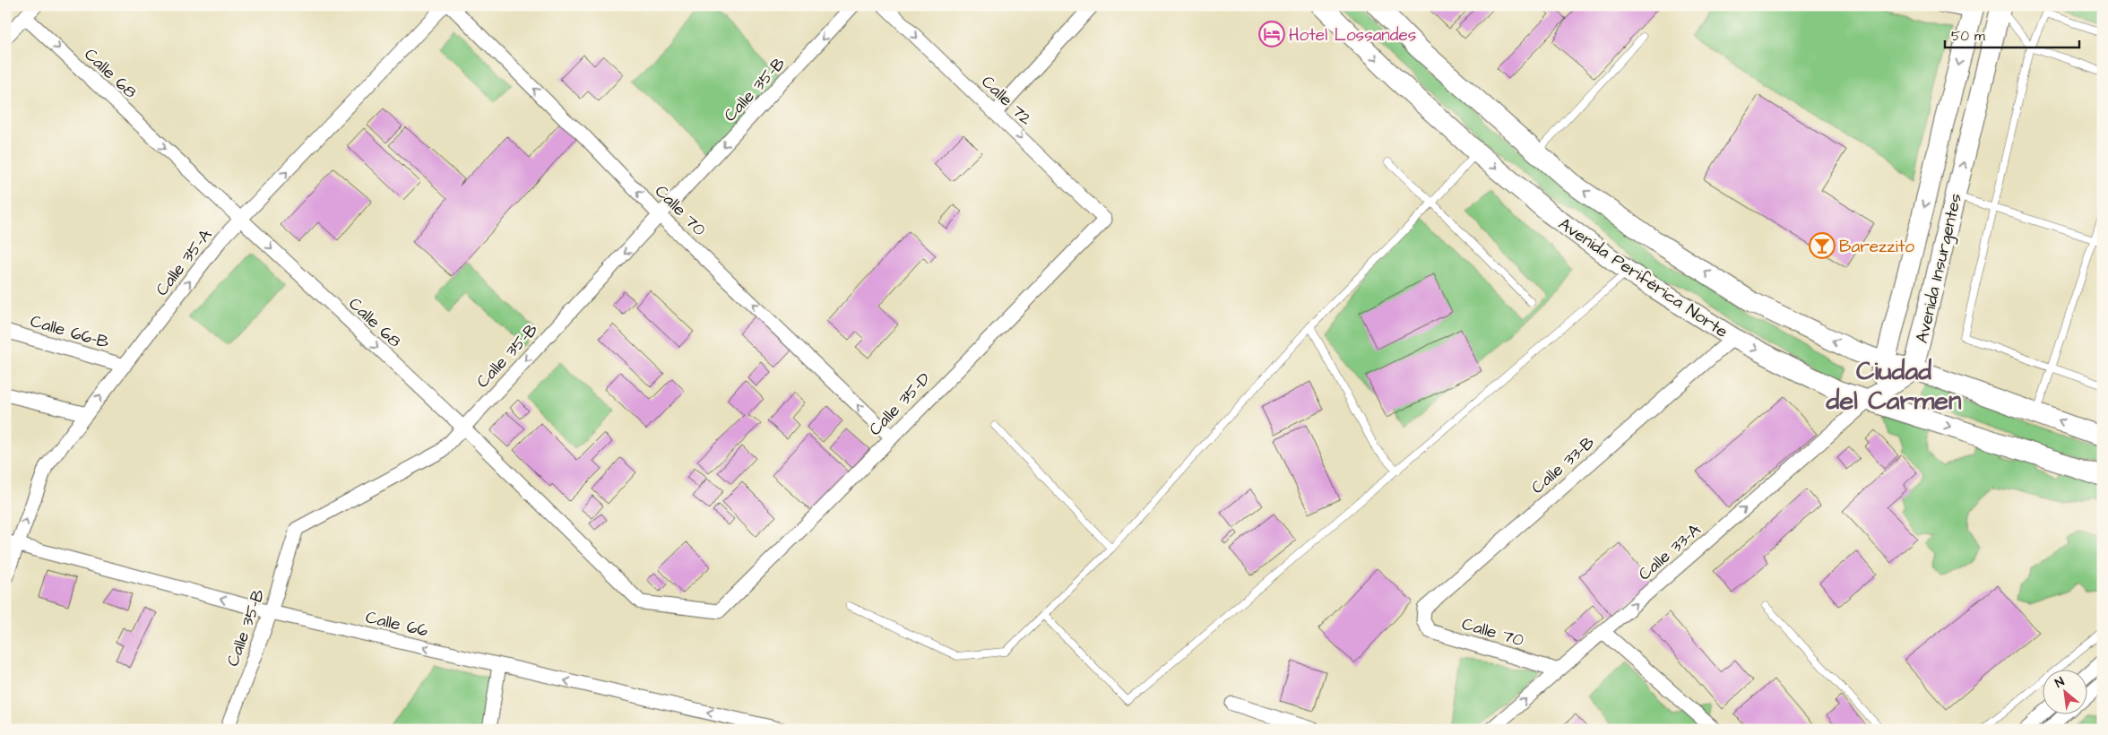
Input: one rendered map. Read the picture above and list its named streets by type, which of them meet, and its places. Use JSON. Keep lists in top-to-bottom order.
{
  "streets": {
    "main road": ["Avenida Insurgentes", "Avenida Periférica Norte"],
    "street": [
      "Calle 68",
      "Calle 35-B",
      "Calle 72",
      "Calle 70",
      "Calle 35-A",
      "Calle 66-B",
      "Calle 35-D",
      "Calle 33-B",
      "Calle 33-A",
      "Calle 66"
    ]
  },
  "crossings": [
    ["Calle 68", "Calle 35-B"],
    ["Calle 68", "Calle 35-A"],
    ["Calle 68", "Calle 35-D"],
    ["Calle 35-B", "Calle 70"],
    ["Calle 35-B", "Calle 66"],
    ["Calle 72", "Calle 35-D"],
    ["Calle 70", "Calle 35-D"],
    ["Calle 70", "Calle 33-B"],
    ["Calle 70", "Calle 33-A"],
    ["Calle 35-A", "Calle 66-B"],
    ["Calle 35-A", "Calle 66"],
    ["Avenida Insurgentes", "Avenida Periférica Norte"],
    ["Avenida Insurgentes", "Calle 33-A"],
    ["Avenida Periférica Norte", "Calle 33-B"],
    ["Avenida Periférica Norte", "Calle 33-A"]
  ],
  "one_way": [
    "Calle 68",
    "Calle 35-B",
    "Calle 72",
    "Calle 70",
    "Calle 35-A",
    "Calle 33-A",
    "Calle 66"
  ],
  "districts": ["Ciudad del Carmen"],
  "places": {
    "hotel": ["Hotel Lossandes"],
    "bar": ["Barezzito"]
  },
  "scale_bar": "50 m",
  "north": "top left"
}
